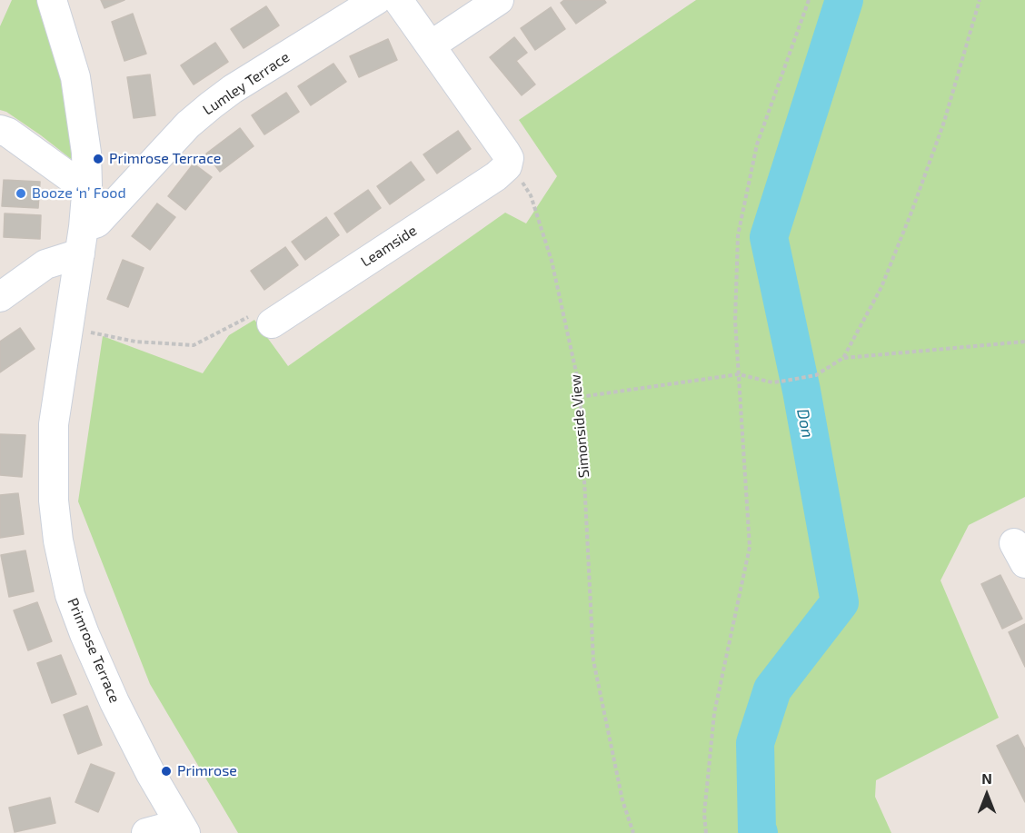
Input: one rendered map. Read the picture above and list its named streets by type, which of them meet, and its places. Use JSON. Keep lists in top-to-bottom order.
{
  "streets": {
    "street": ["Lumley Terrace", "Leamside", "Primrose Terrace"],
    "path": ["Simonside View"]
  },
  "crossings": [
    ["Lumley Terrace", "Primrose Terrace"],
    ["Leamside", "Simonside View"]
  ],
  "water": ["Don"],
  "places": ["Primrose Terrace", "Booze ‘n’ Food", "Primrose"],
  "north": "top"
}
